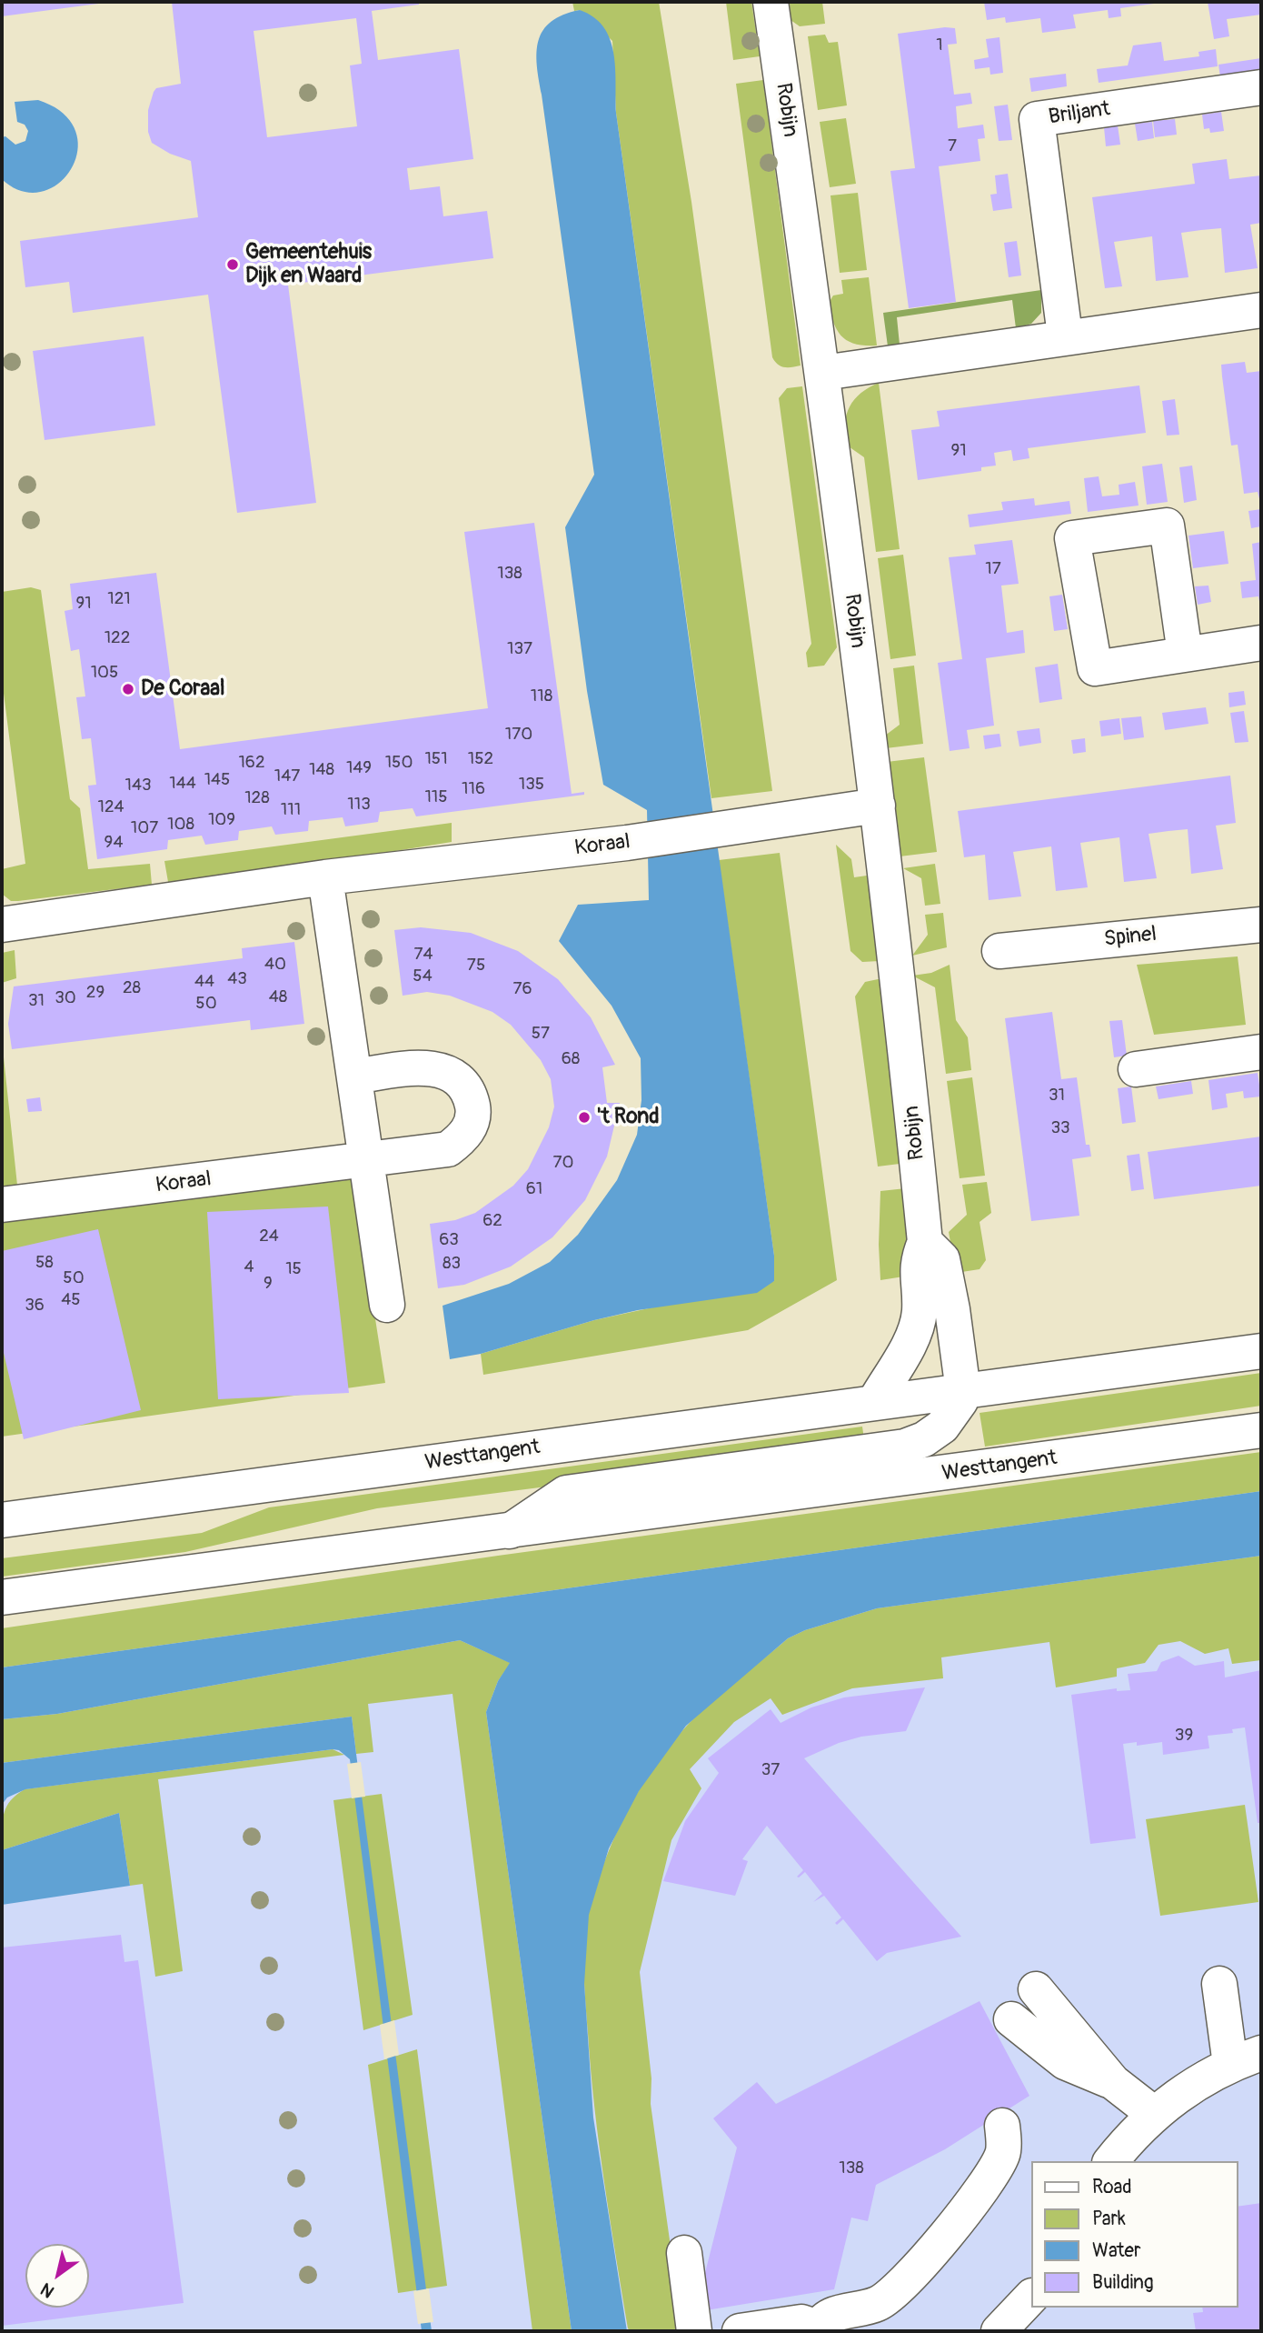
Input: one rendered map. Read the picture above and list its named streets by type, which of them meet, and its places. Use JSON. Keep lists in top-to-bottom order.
{
  "streets": {
    "street": [
      "Robijn",
      "Briljant",
      "Koraal",
      "Spinel",
      "Westtangent"
    ]
  },
  "crossings": [
    ["Robijn", "Koraal"],
    ["Robijn", "Westtangent"]
  ],
  "places": ["Gemeentehuis Dijk en Waard", "De Coraal", "'t Rond"],
  "house_numbers": [
    "1",
    "7",
    "91",
    "17",
    "138",
    "121",
    "91",
    "122",
    "137",
    "105",
    "118",
    "170",
    "151",
    "152",
    "162",
    "150",
    "149",
    "148",
    "147",
    "145",
    "144",
    "135",
    "143",
    "116",
    "115",
    "128",
    "113",
    "124",
    "111",
    "109",
    "108",
    "107",
    "94",
    "74",
    "40",
    "75",
    "54",
    "43",
    "44",
    "28",
    "76",
    "29",
    "48",
    "30",
    "31",
    "50",
    "57",
    "68",
    "31",
    "33",
    "70",
    "61",
    "62",
    "24",
    "63",
    "58",
    "83",
    "4",
    "15",
    "50",
    "9",
    "45",
    "36",
    "39",
    "37",
    "138"
  ],
  "legend": [
    "Road",
    "Park",
    "Water",
    "Building"
  ],
  "north": "bottom left"
}
